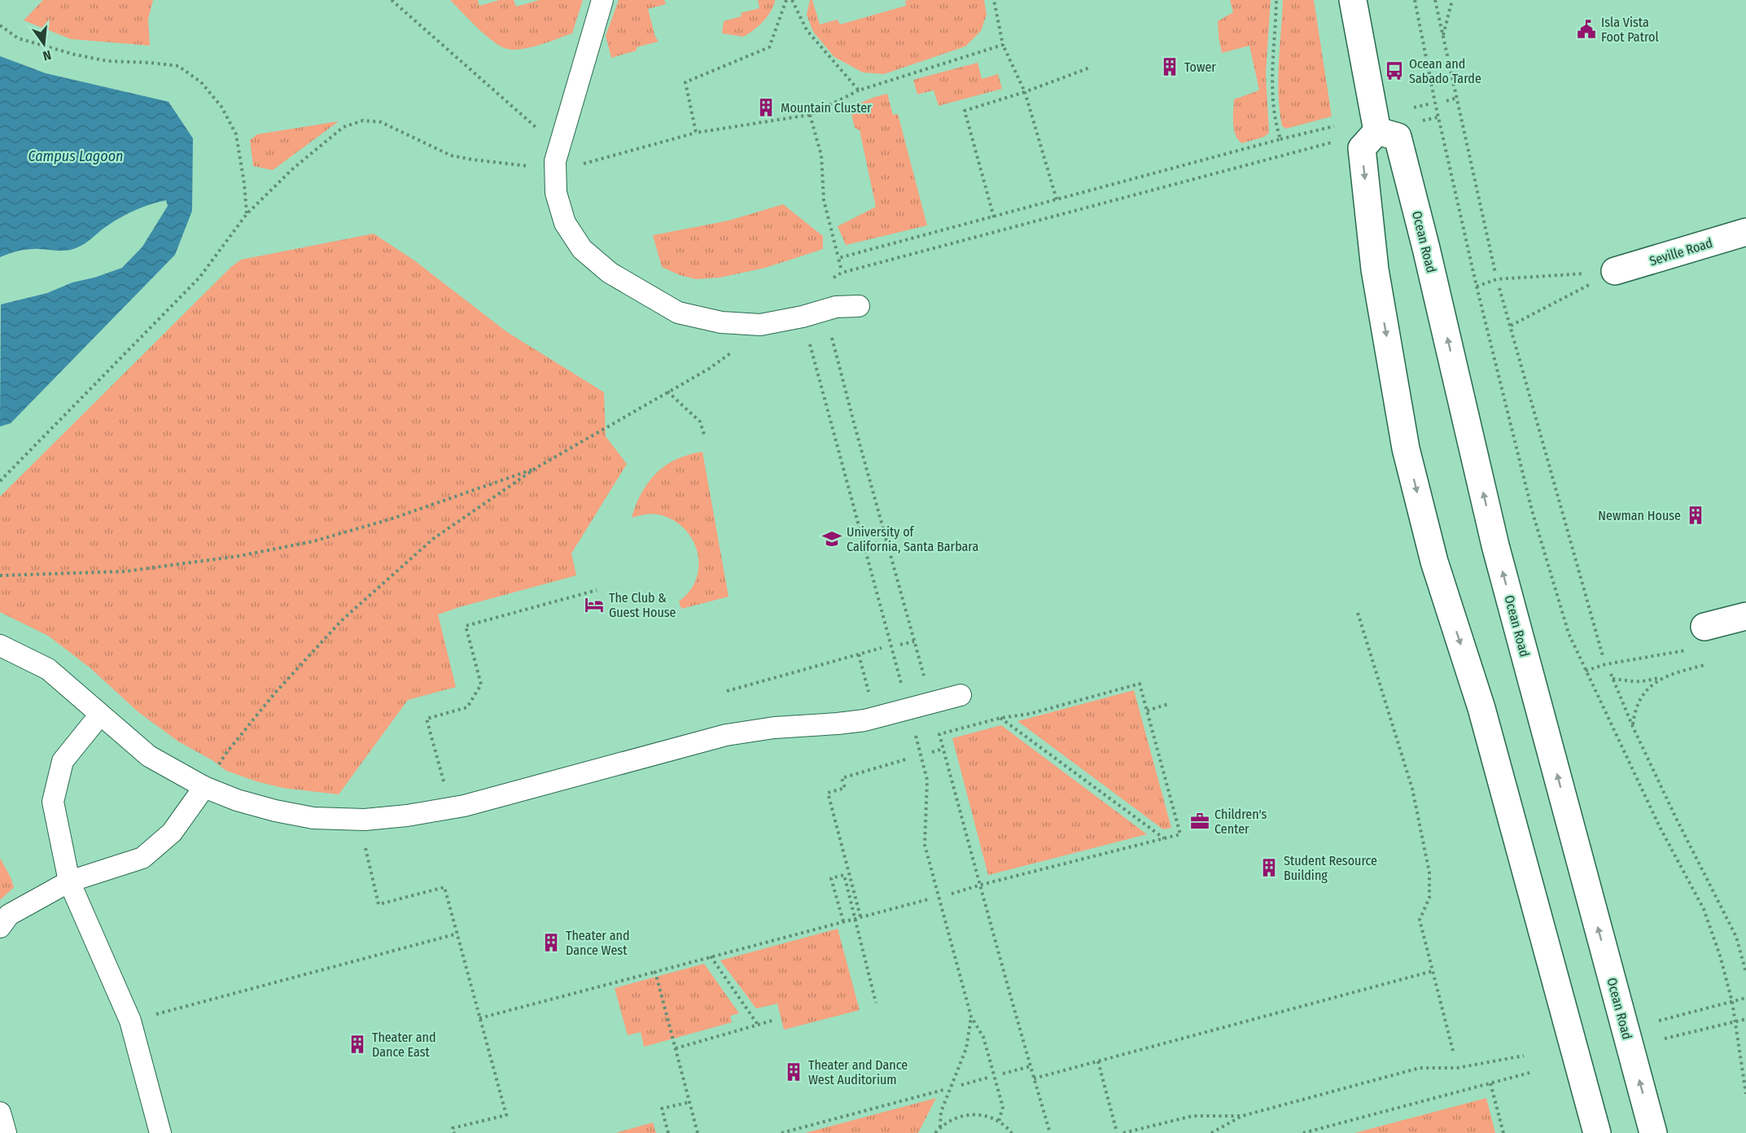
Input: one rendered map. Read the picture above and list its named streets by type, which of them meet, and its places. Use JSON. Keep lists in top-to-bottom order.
{
  "streets": {
    "street": ["Ocean Road", "Seville Road"]
  },
  "water": ["Campus Lagoon"],
  "places": {
    "public building": ["Isla Vista Foot Patrol"],
    "building": [
      "Tower",
      "Mountain Cluster",
      "Newman House",
      "Student Resource Building",
      "Theater and Dance West",
      "Theater and Dance East",
      "Theater and Dance West Auditorium"
    ],
    "bus stop": ["Ocean and Sabado Tarde"],
    "school or university": ["University of California, Santa Barbara"],
    "hotel": ["The Club & Guest House"],
    "office": ["Children's Center"]
  },
  "north": "bottom"
}
